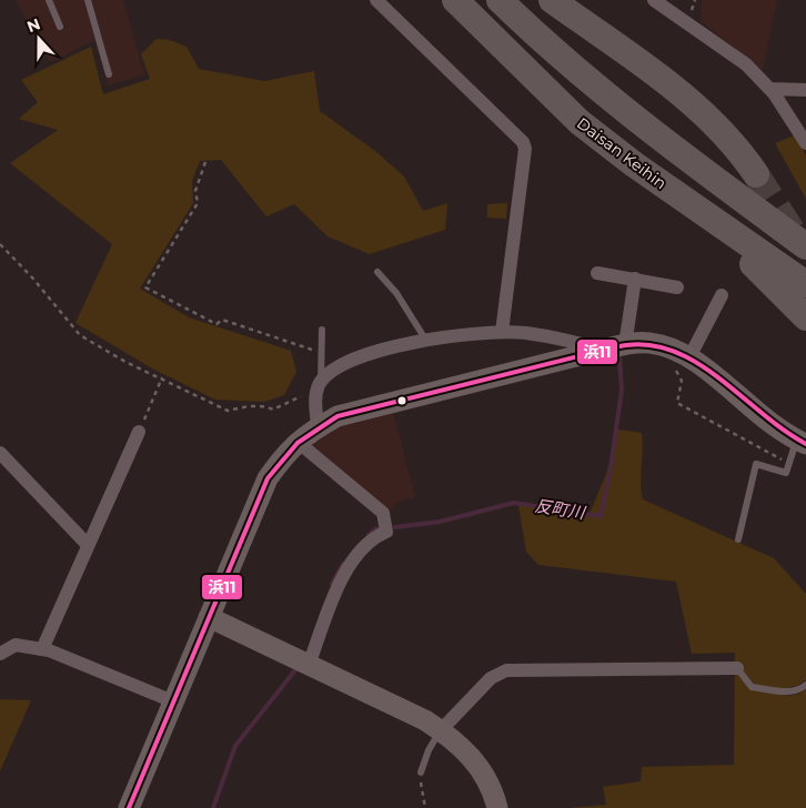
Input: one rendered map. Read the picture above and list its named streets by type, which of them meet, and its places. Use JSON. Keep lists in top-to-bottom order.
{
  "streets": {
    "highway": ["Daisan Keihin"]
  },
  "water": ["反町川"],
  "lines": ["transit line 浜11"],
  "north": "top"
}
